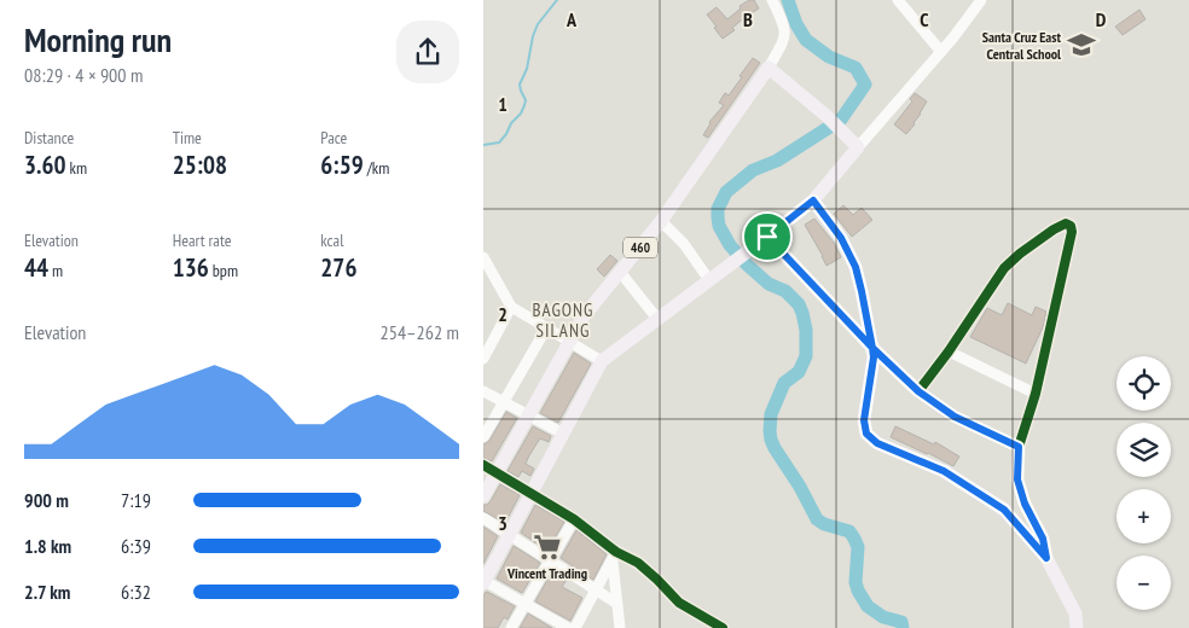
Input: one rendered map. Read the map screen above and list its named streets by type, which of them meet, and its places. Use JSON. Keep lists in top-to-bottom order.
{
  "streets": {
    "main road": ["460"]
  },
  "districts": ["BAGONG SILANG"],
  "places": {
    "school or university": ["Santa Cruz East Central School"],
    "supermarket": ["Vincent Trading"]
  },
  "page": {
    "heading": ["Morning run", "08:29 · 4 × 900 m"],
    "stats": [
      ["Distance", "3.60 km"],
      ["Time", "25:08"],
      ["Pace", "6:59 /km"],
      ["Elevation", "44 m"],
      ["Heart rate", "136 bpm"],
      ["kcal", "276"]
    ],
    "chart": ["Elevation", "254–262 m"],
    "map_buttons": ["+", "−"],
    "list": [
      {
        "name": "900 m",
        "note": "7:19"
      },
      {
        "name": "1.8 km",
        "note": "6:39"
      },
      {
        "name": "2.7 km",
        "note": "6:32"
      }
    ]
  },
  "grid": {
    "columns": [
      "A",
      "B",
      "C",
      "D"
    ],
    "rows": ["1", "2", "3"]
  }
}
